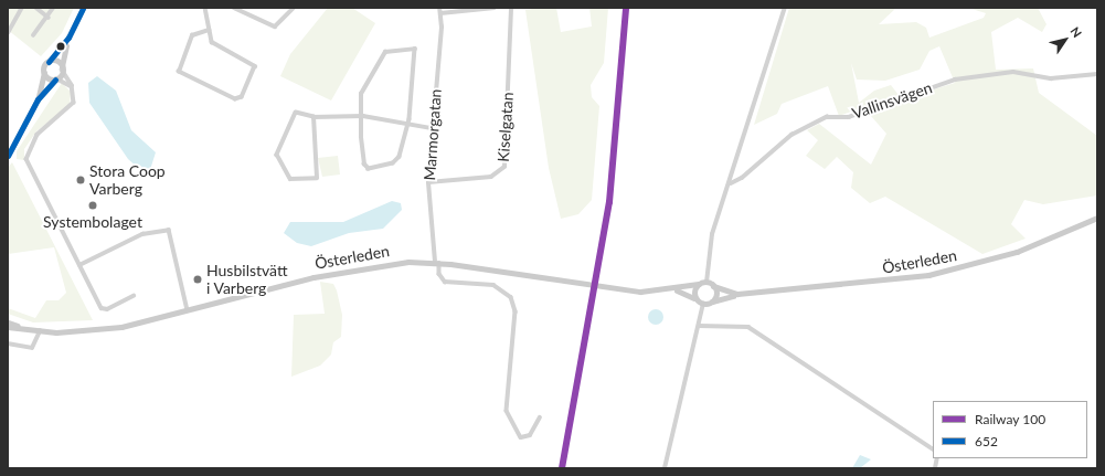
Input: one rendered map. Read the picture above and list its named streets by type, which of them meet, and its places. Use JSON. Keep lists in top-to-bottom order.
{
  "streets": {
    "main road": ["Österleden"],
    "street": ["Vallinsvägen", "Kiselgatan", "Marmorgatan"]
  },
  "crossings": [
    ["Kiselgatan", "Marmorgatan"],
    ["Marmorgatan", "Österleden"]
  ],
  "places": ["Stora Coop Varberg", "Systembolaget", "Husbilstvätt i Varberg"],
  "lines": ["rail line 100", "transit line 652"],
  "legend": ["Railway 100", "652"],
  "north": "top right"
}
